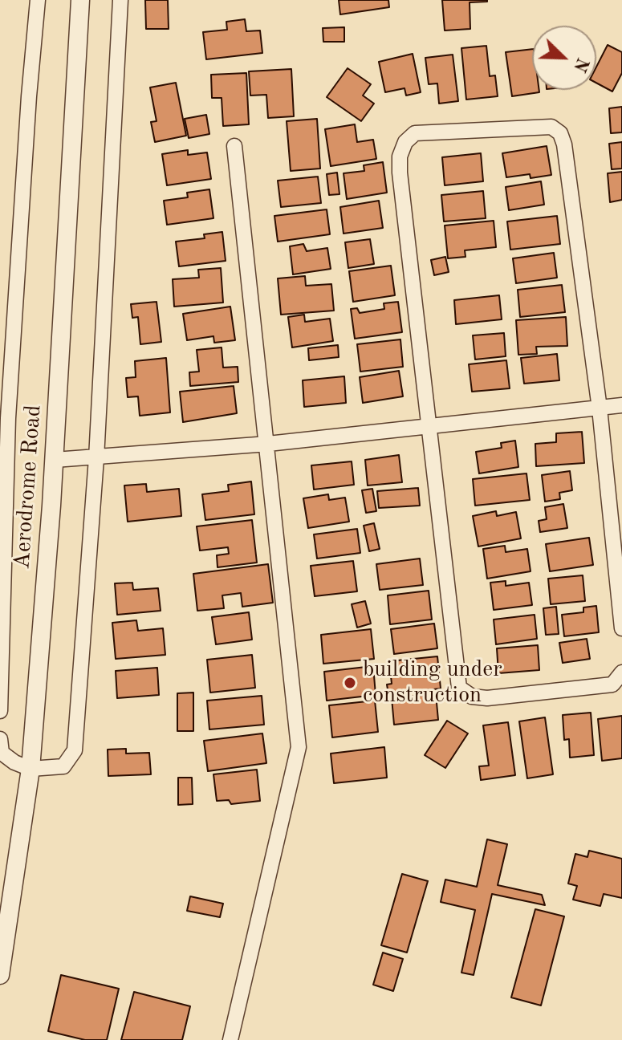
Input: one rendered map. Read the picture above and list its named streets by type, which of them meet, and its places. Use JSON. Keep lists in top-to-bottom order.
{
  "streets": {
    "street": ["Aerodrome Road"]
  },
  "places": ["building under construction"],
  "north": "bottom right"
}
